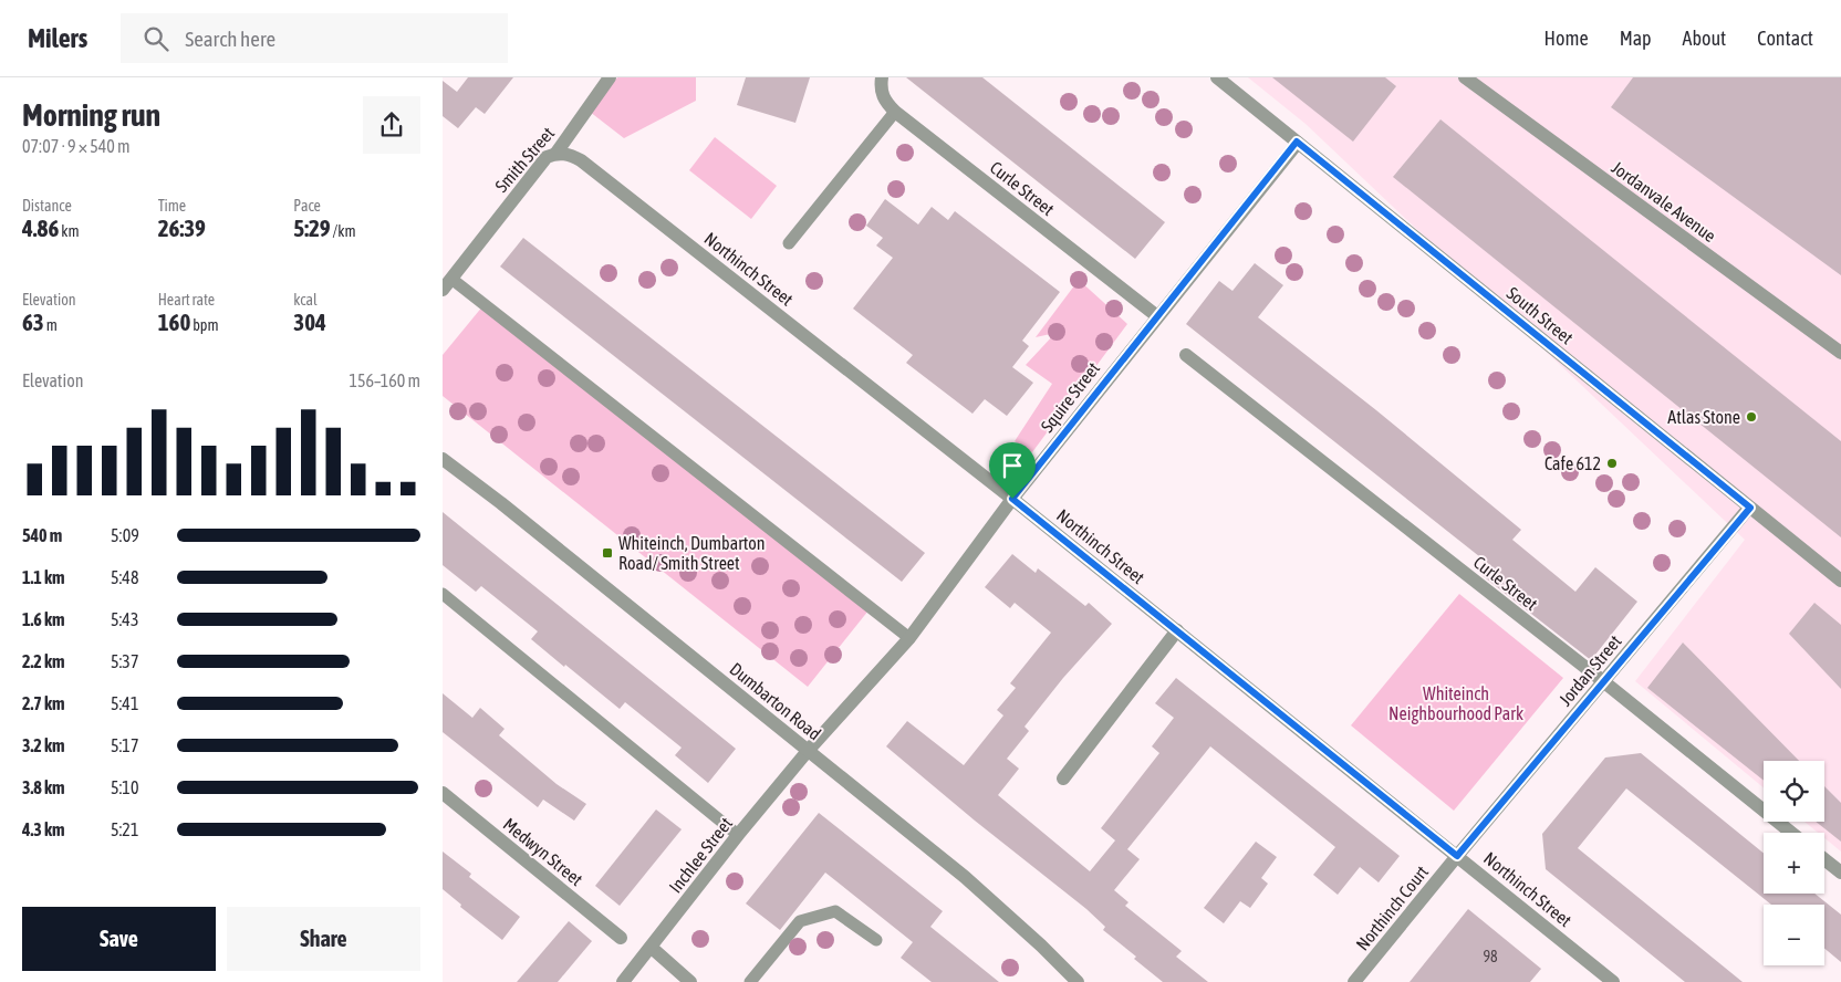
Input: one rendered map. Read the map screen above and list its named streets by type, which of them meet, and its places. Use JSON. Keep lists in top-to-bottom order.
{
  "streets": {
    "street": [
      "Smith Street",
      "Curle Street",
      "Jordanvale Avenue",
      "Northinch Street",
      "South Street",
      "Squire Street",
      "Jordan Street",
      "Dumbarton Road",
      "Medwyn Street",
      "Inchlee Street",
      "Northinch Court"
    ]
  },
  "crossings": [
    ["Smith Street", "Northinch Street"],
    ["Curle Street", "Squire Street"],
    ["Curle Street", "Jordan Street"],
    ["Northinch Street", "Squire Street"],
    ["Northinch Street", "Jordan Street"],
    ["Northinch Street", "Northinch Court"],
    ["South Street", "Squire Street"],
    ["South Street", "Jordan Street"],
    ["Squire Street", "Dumbarton Road"],
    ["Squire Street", "Inchlee Street"],
    ["Jordan Street", "Northinch Court"],
    ["Dumbarton Road", "Inchlee Street"]
  ],
  "parks": ["Whiteinch Neighbourhood Park"],
  "places": {
    "other": ["Atlas Stone", "Cafe 612"],
    "transit": ["Whiteinch, Dumbarton Road/ Smith Street"]
  },
  "house_numbers": ["98"],
  "page": {
    "header": "Milers",
    "search": "Search here",
    "nav": [
      "Home",
      "Map",
      "About",
      "Contact"
    ],
    "heading": ["Morning run", "07:07 · 9 × 540 m"],
    "stats": [
      ["Distance", "4.86 km"],
      ["Time", "26:39"],
      ["Pace", "5:29 /km"],
      ["Elevation", "63 m"],
      ["Heart rate", "160 bpm"],
      ["kcal", "304"]
    ],
    "chart": ["Elevation", "156–160 m"],
    "list": [
      {
        "name": "540 m",
        "note": "5:09"
      },
      {
        "name": "1.1 km",
        "note": "5:48"
      },
      {
        "name": "1.6 km",
        "note": "5:43"
      },
      {
        "name": "2.2 km",
        "note": "5:37"
      },
      {
        "name": "2.7 km",
        "note": "5:41"
      },
      {
        "name": "3.2 km",
        "note": "5:17"
      },
      {
        "name": "3.8 km",
        "note": "5:10"
      },
      {
        "name": "4.3 km",
        "note": "5:21"
      }
    ],
    "map_buttons": ["+", "−"],
    "buttons": ["Save", "Share"]
  }
}
